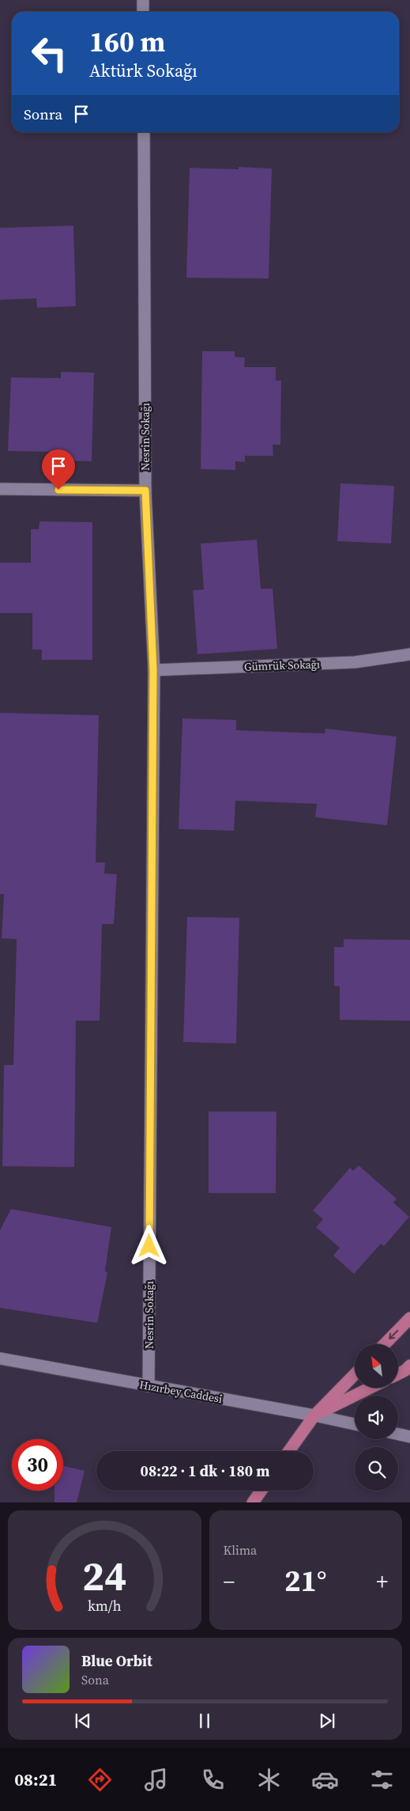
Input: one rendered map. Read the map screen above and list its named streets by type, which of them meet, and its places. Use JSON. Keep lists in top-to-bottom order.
{
  "streets": {
    "street": ["Nesrin Sokağı", "Gümrük Sokağı", "Hızırbey Caddesi"]
  },
  "crossings": [
    ["Nesrin Sokağı", "Gümrük Sokağı"],
    ["Nesrin Sokağı", "Hızırbey Caddesi"]
  ],
  "north": "top left",
  "page": {
    "turn": ["160 m", "Aktürk Sokağı"],
    "then": "Sonra",
    "limit": "30",
    "trip": "08:22 · 1 dk · 180 m",
    "tile": "Klima",
    "heat": ["−", "21°", "+"],
    "song": ["Blue Orbit", "Sona"],
    "tabs": "08:21",
    "gauge": ["24", "km/h"]
  }
}
